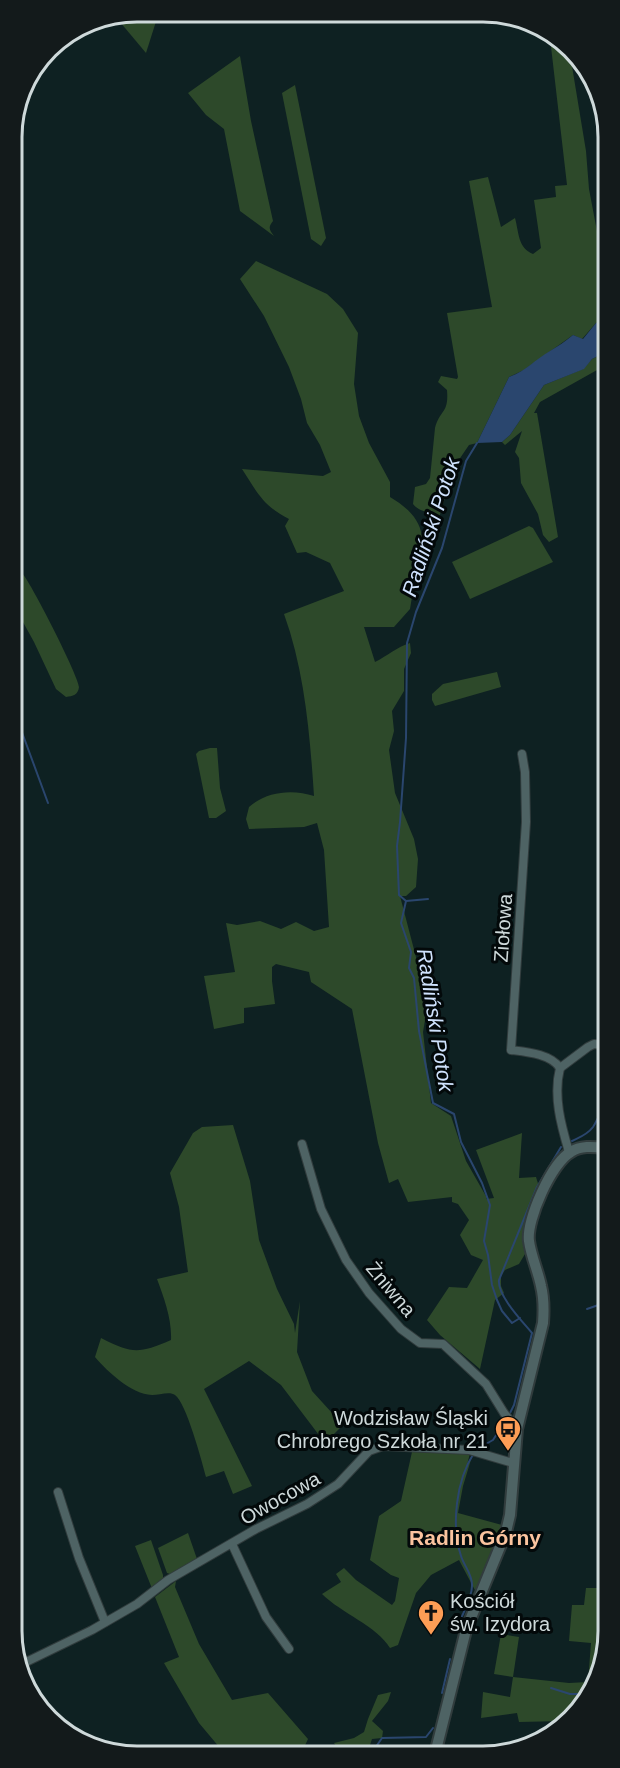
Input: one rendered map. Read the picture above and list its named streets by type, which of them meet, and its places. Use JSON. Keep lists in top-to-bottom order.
{
  "streets": {
    "street": ["Ziołowa", "Żniwna", "Owocowa"]
  },
  "districts": ["Radlin Górny"],
  "water": ["Radliński Potok"],
  "places": {
    "bus stop": ["Wodzisław Śląski Chrobrego Szkoła nr 21"],
    "church": ["Kościół św. Izydora"]
  }
}
